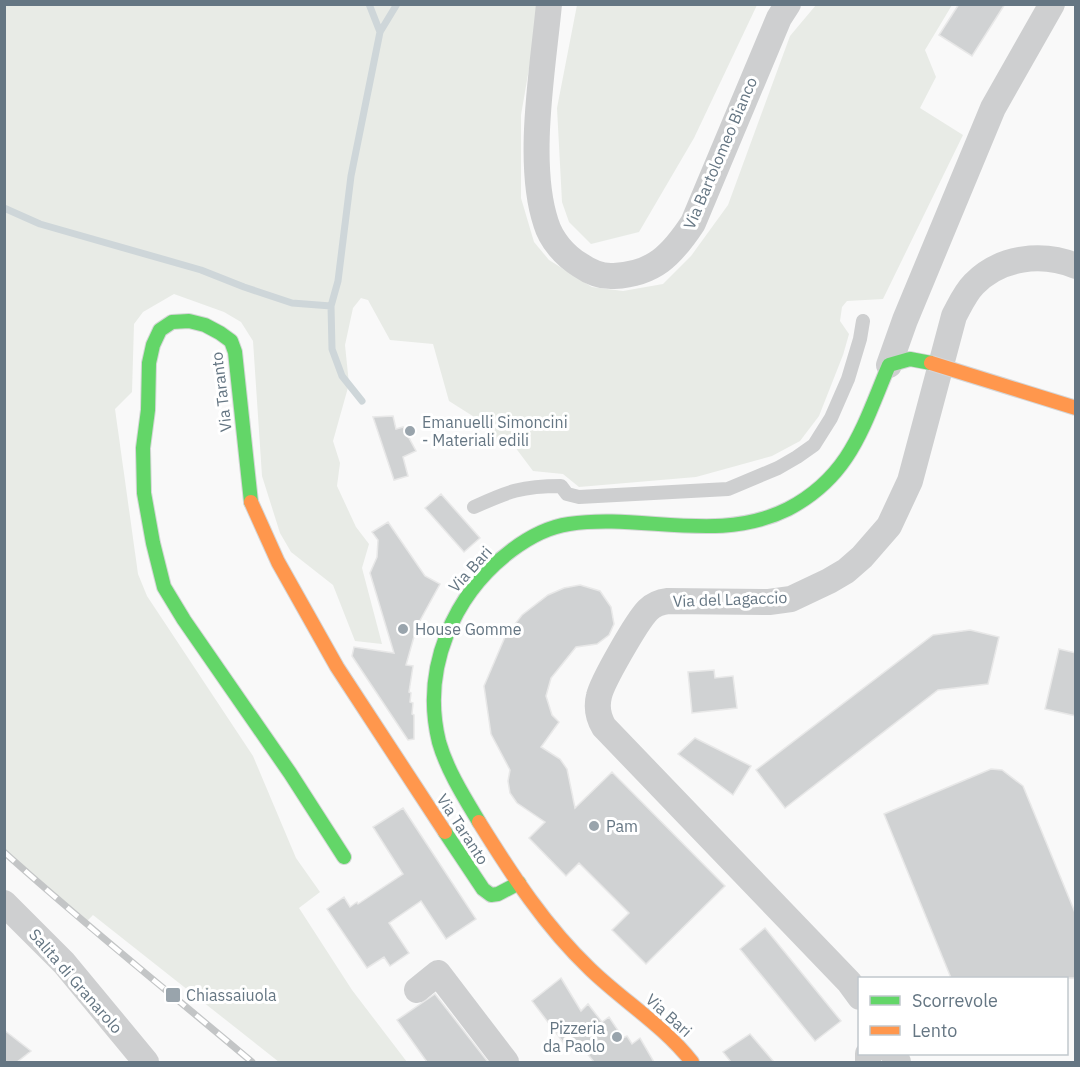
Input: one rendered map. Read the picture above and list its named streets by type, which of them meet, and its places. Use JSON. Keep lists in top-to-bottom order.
{
  "streets": {
    "street": [
      "Via Bartolomeo Bianco",
      "Via Taranto",
      "Via Bari",
      "Via del Lagaccio",
      "Salita di Granarolo"
    ]
  },
  "crossings": [
    ["Via Taranto", "Via Bari"]
  ],
  "places": {
    "other": [
      "Emanuelli Simoncini - Materiali edili",
      "House Gomme",
      "Pam",
      "Pizzeria da Paolo"
    ],
    "transit": ["Chiassaiuola"]
  },
  "legend": ["Scorrevole", "Lento"]
}
